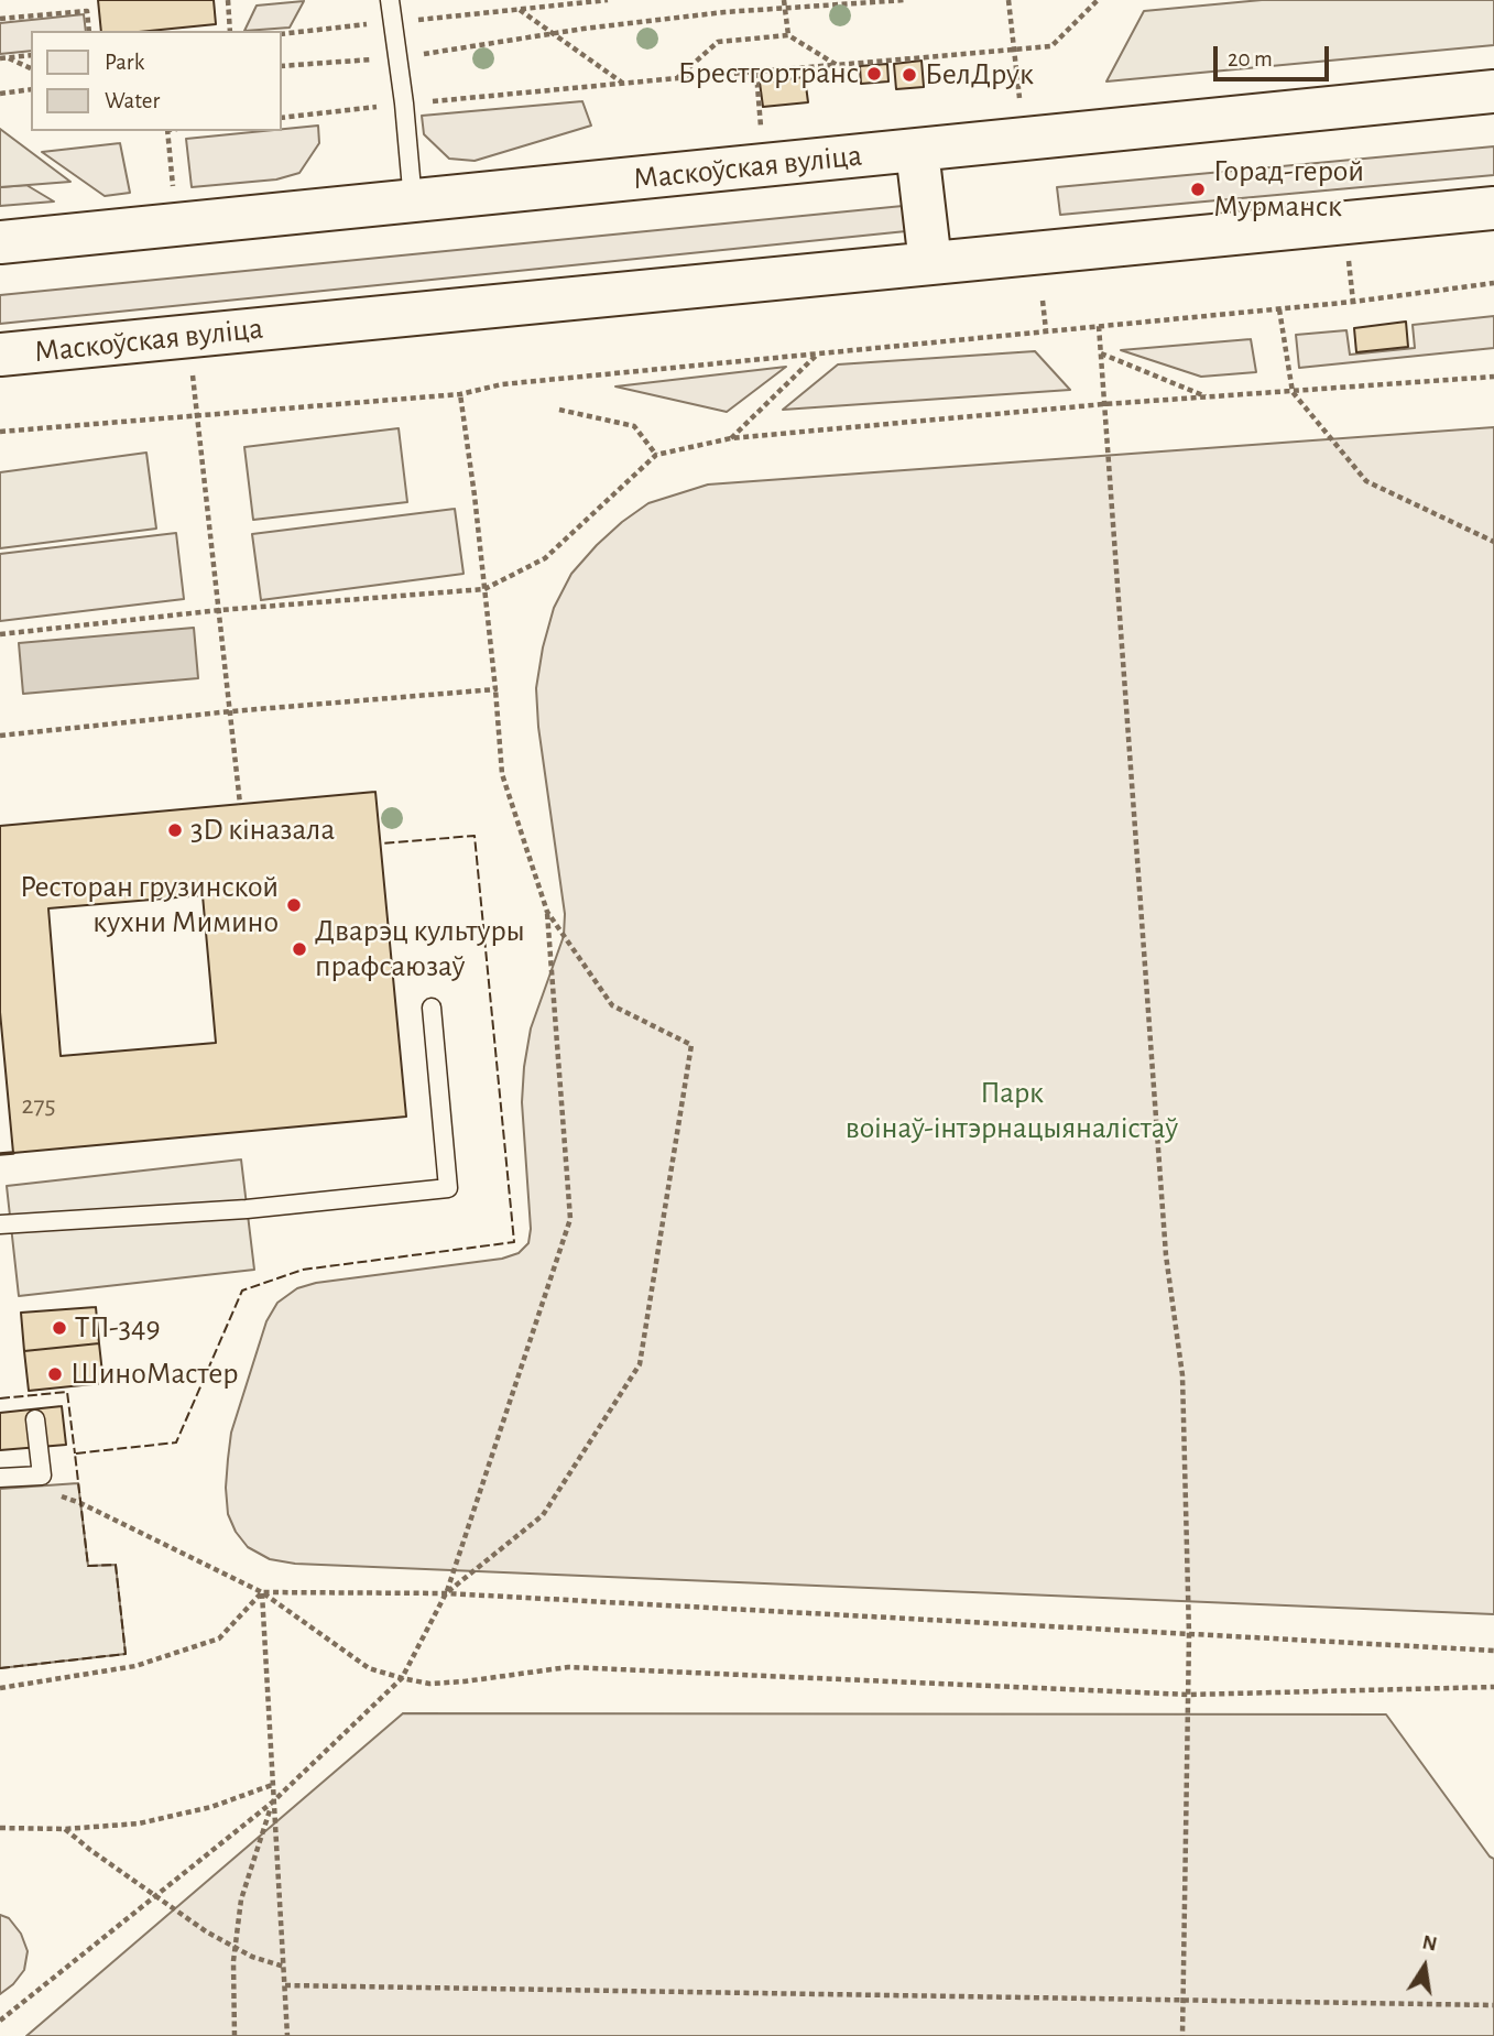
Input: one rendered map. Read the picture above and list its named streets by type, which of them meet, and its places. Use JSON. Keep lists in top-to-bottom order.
{
  "streets": {
    "highway": ["Маскоўская вуліца"]
  },
  "parks": ["Парк воінаў-інтэрнацыяналістаў"],
  "places": [
    "Брестгортранс",
    "БелДрук",
    "Горад-герой Мурманск",
    "3D кіназала",
    "Ресторан грузинской кухни Мимино",
    "Дварэц культуры прафсаюзаў",
    "ТП-349",
    "ШиноМастер"
  ],
  "house_numbers": ["275"],
  "legend": ["Park", "Water"],
  "scale_bar": "20 m",
  "north": "top"
}
